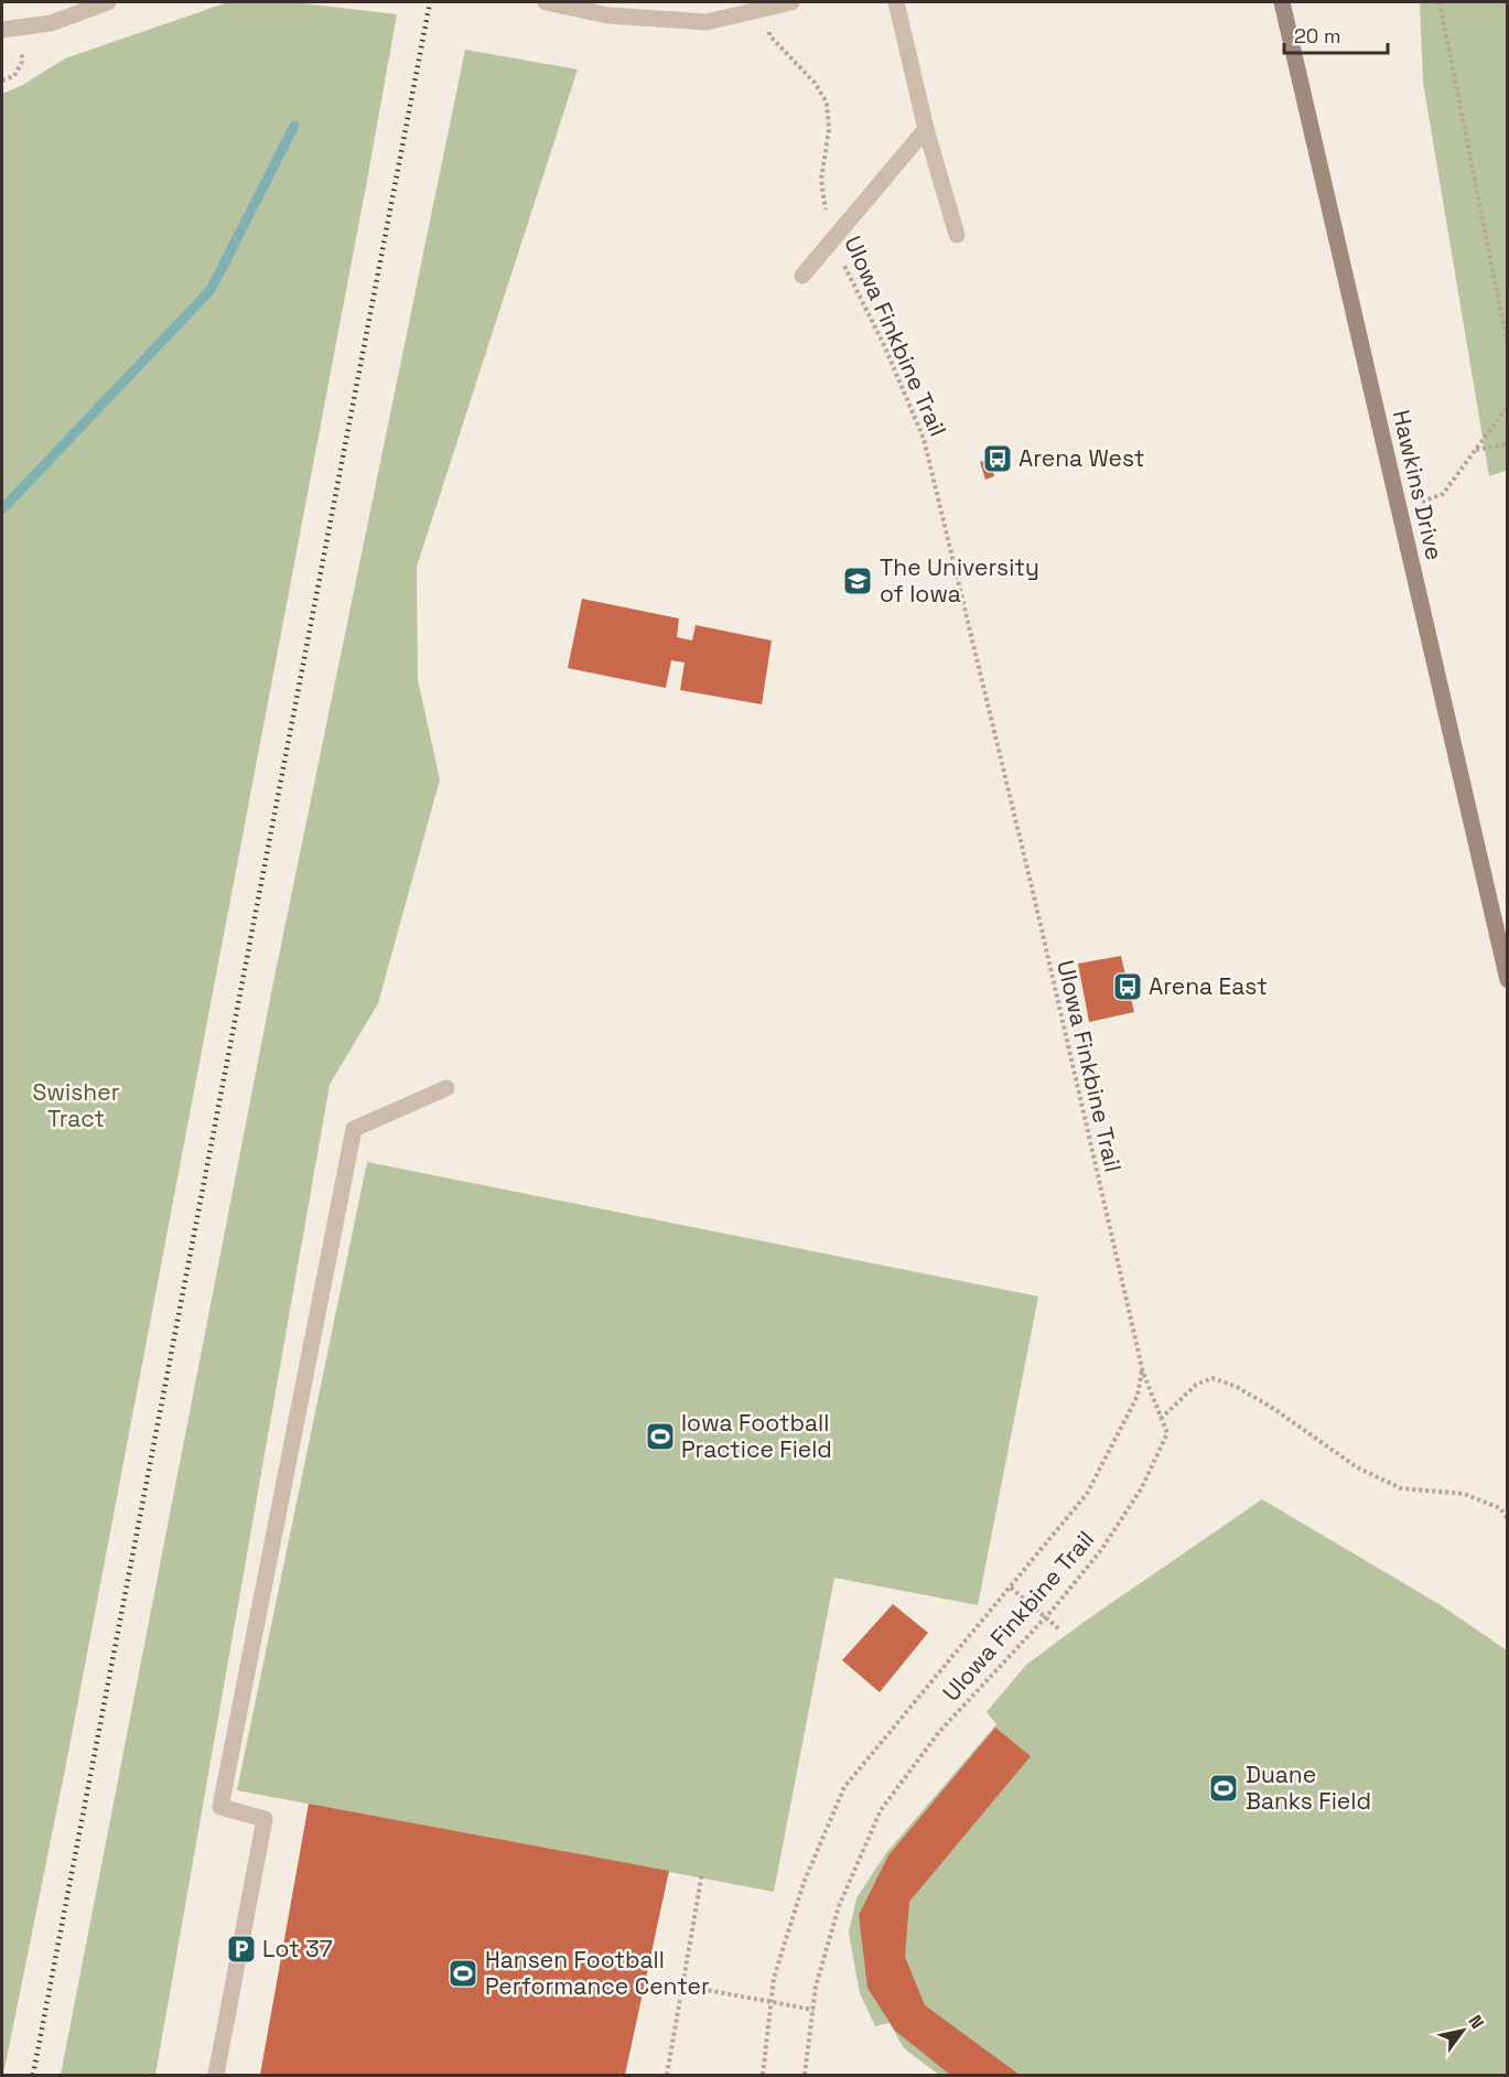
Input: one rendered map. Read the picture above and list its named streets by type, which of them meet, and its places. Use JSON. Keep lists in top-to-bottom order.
{
  "streets": {
    "street": ["Hawkins Drive"],
    "path": ["UIowa Finkbine Trail"]
  },
  "parks": ["Swisher Tract"],
  "places": {
    "bus stop": ["Arena West", "Arena East"],
    "school or university": ["The University of Iowa"],
    "sports": ["Iowa Football Practice Field", "Duane Banks Field", "Hansen Football Performance Center"],
    "parking": ["Lot 37"]
  },
  "scale_bar": "20 m",
  "north": "top right"
}
